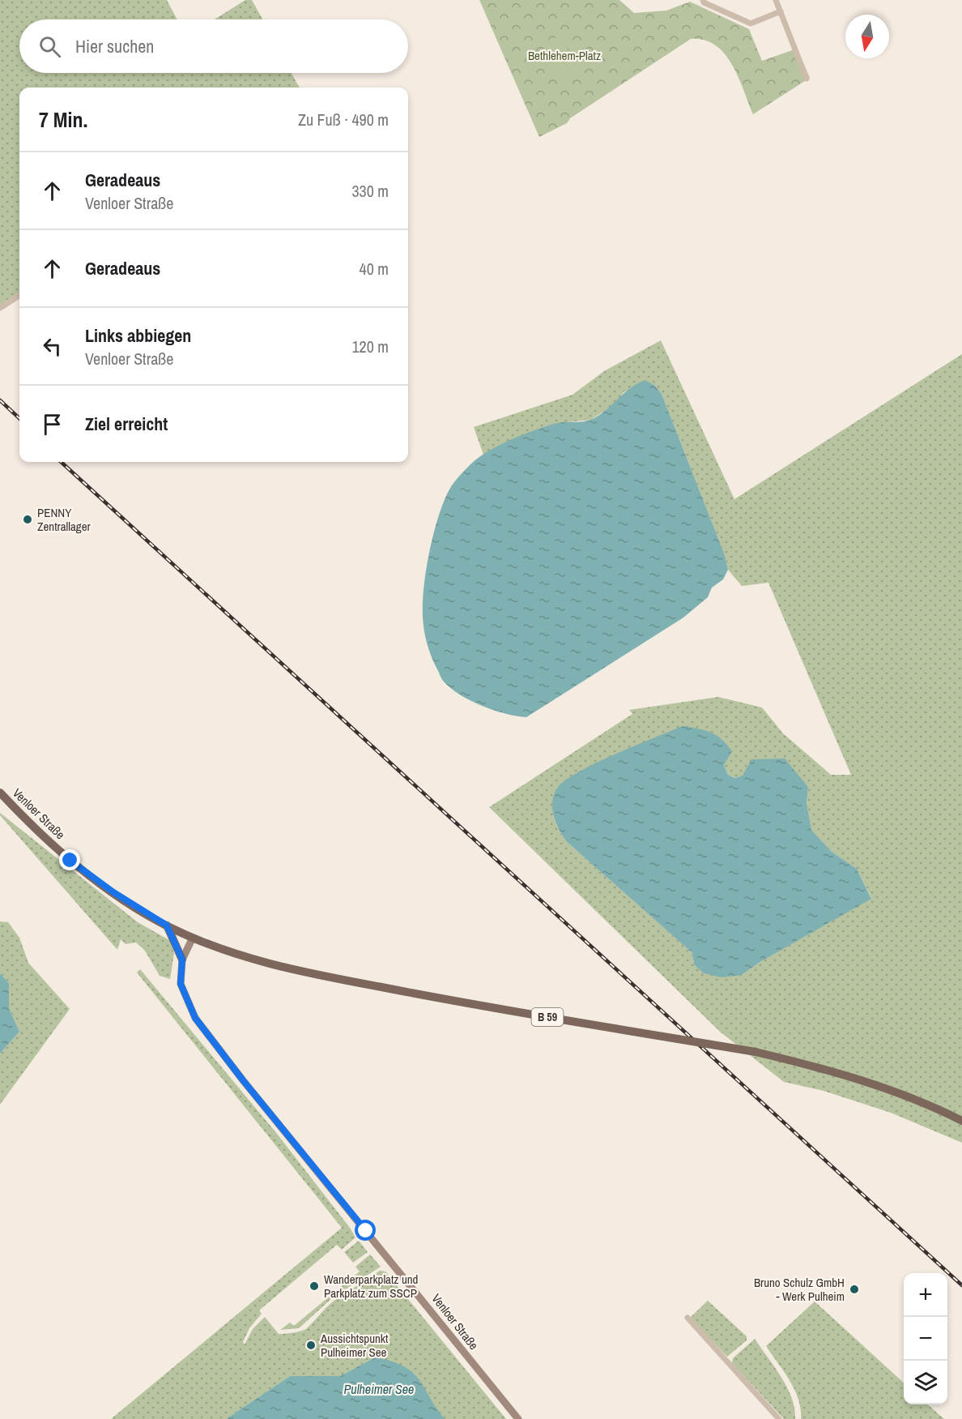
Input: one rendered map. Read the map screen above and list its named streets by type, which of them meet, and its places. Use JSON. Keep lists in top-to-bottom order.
{
  "streets": {
    "main road": ["Venloer Straße", "B 59"]
  },
  "crossings": [
    ["Venloer Straße", "B 59"]
  ],
  "water": ["Pulheimer See"],
  "parks": ["Bethlehem-Platz"],
  "places": [
    "PENNY Zentrallager",
    "Wanderparkplatz und Parkplatz zum SSCP",
    "Bruno Schulz GmbH - Werk Pulheim",
    "Aussichtspunkt Pulheimer See"
  ],
  "north": "bottom",
  "page": {
    "search": "Hier suchen",
    "heading": ["7 Min.", "Zu Fuß · 490 m"],
    "list": [
      ["Geradeaus", "Venloer Straße", "330 m"],
      ["Geradeaus", "40 m"],
      ["Links abbiegen", "Venloer Straße", "120 m"],
      "Ziel erreicht"
    ],
    "map_buttons": ["+", "−"]
  }
}
